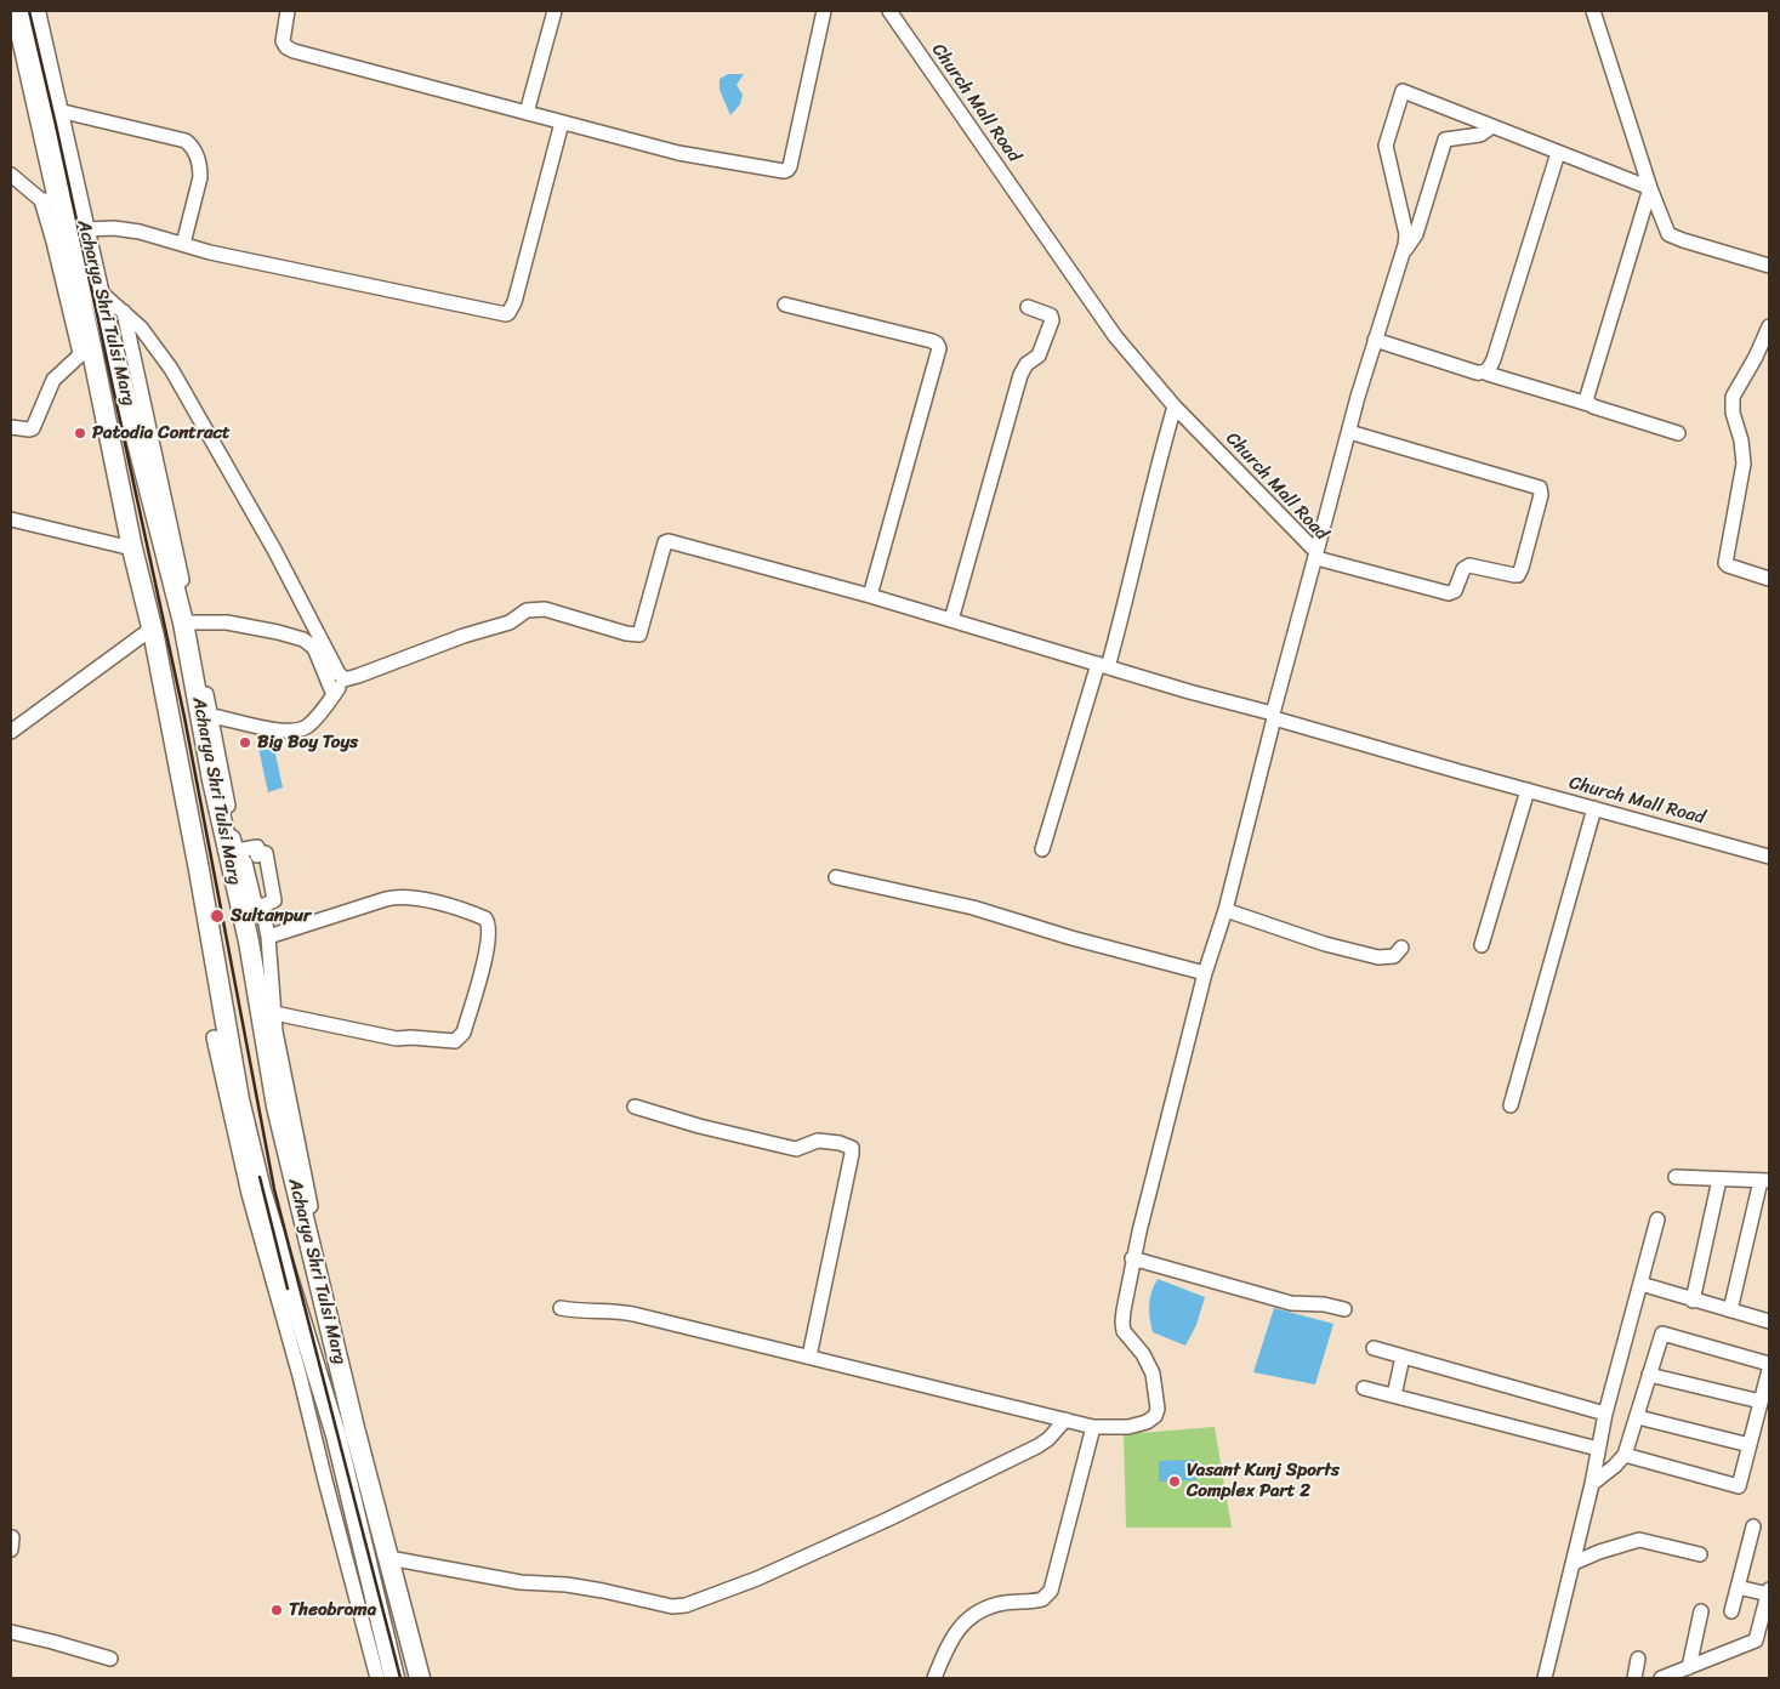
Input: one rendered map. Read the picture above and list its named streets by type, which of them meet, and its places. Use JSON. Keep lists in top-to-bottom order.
{
  "streets": {
    "highway": ["Acharya Shri Tulsi Marg"],
    "street": ["Church Mall Road"]
  },
  "places": [
    "Patodia Contract",
    "Big Boy Toys",
    "Sultanpur",
    "Vasant Kunj Sports Complex Part 2",
    "Theobroma"
  ]
}
